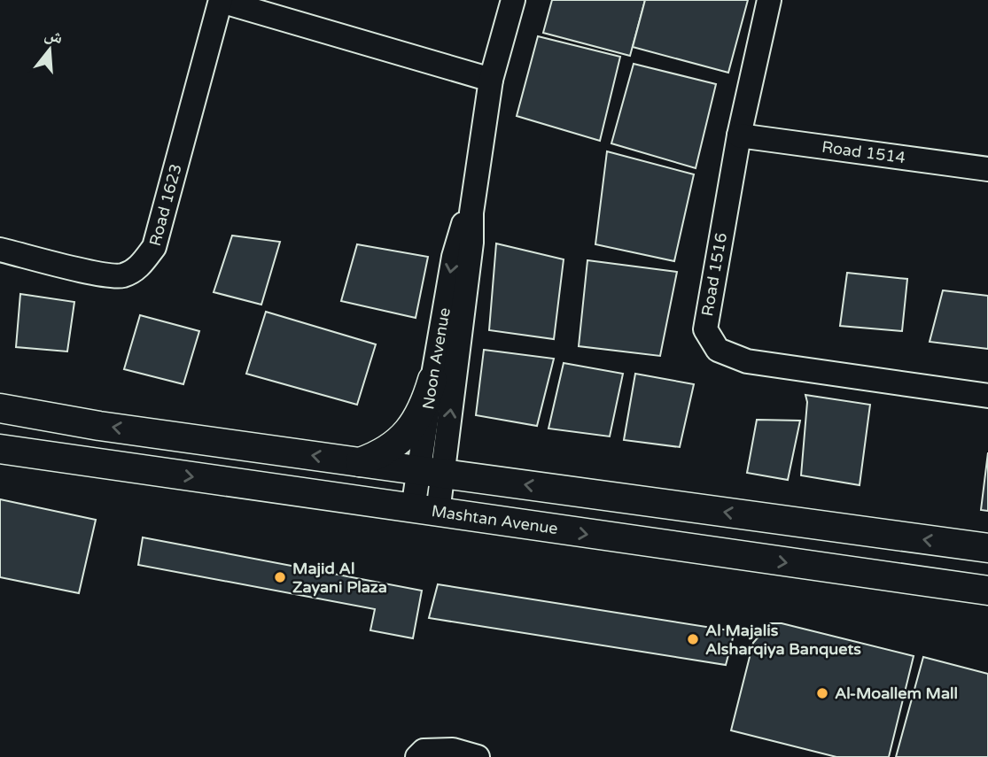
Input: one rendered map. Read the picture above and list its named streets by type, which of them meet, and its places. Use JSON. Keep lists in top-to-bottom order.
{
  "streets": {
    "street": [
      "Road 1514",
      "Road 1623",
      "Road 1516",
      "Noon Avenue",
      "Mashtan Avenue"
    ]
  },
  "crossings": [
    ["Road 1514", "Road 1516"],
    ["Road 1623", "Noon Avenue"],
    ["Noon Avenue", "Mashtan Avenue"]
  ],
  "places": ["Majid Al Zayani Plaza", "Al Majalis Alsharqiya Banquets", "Al-Moallem Mall"],
  "north": "top"
}
